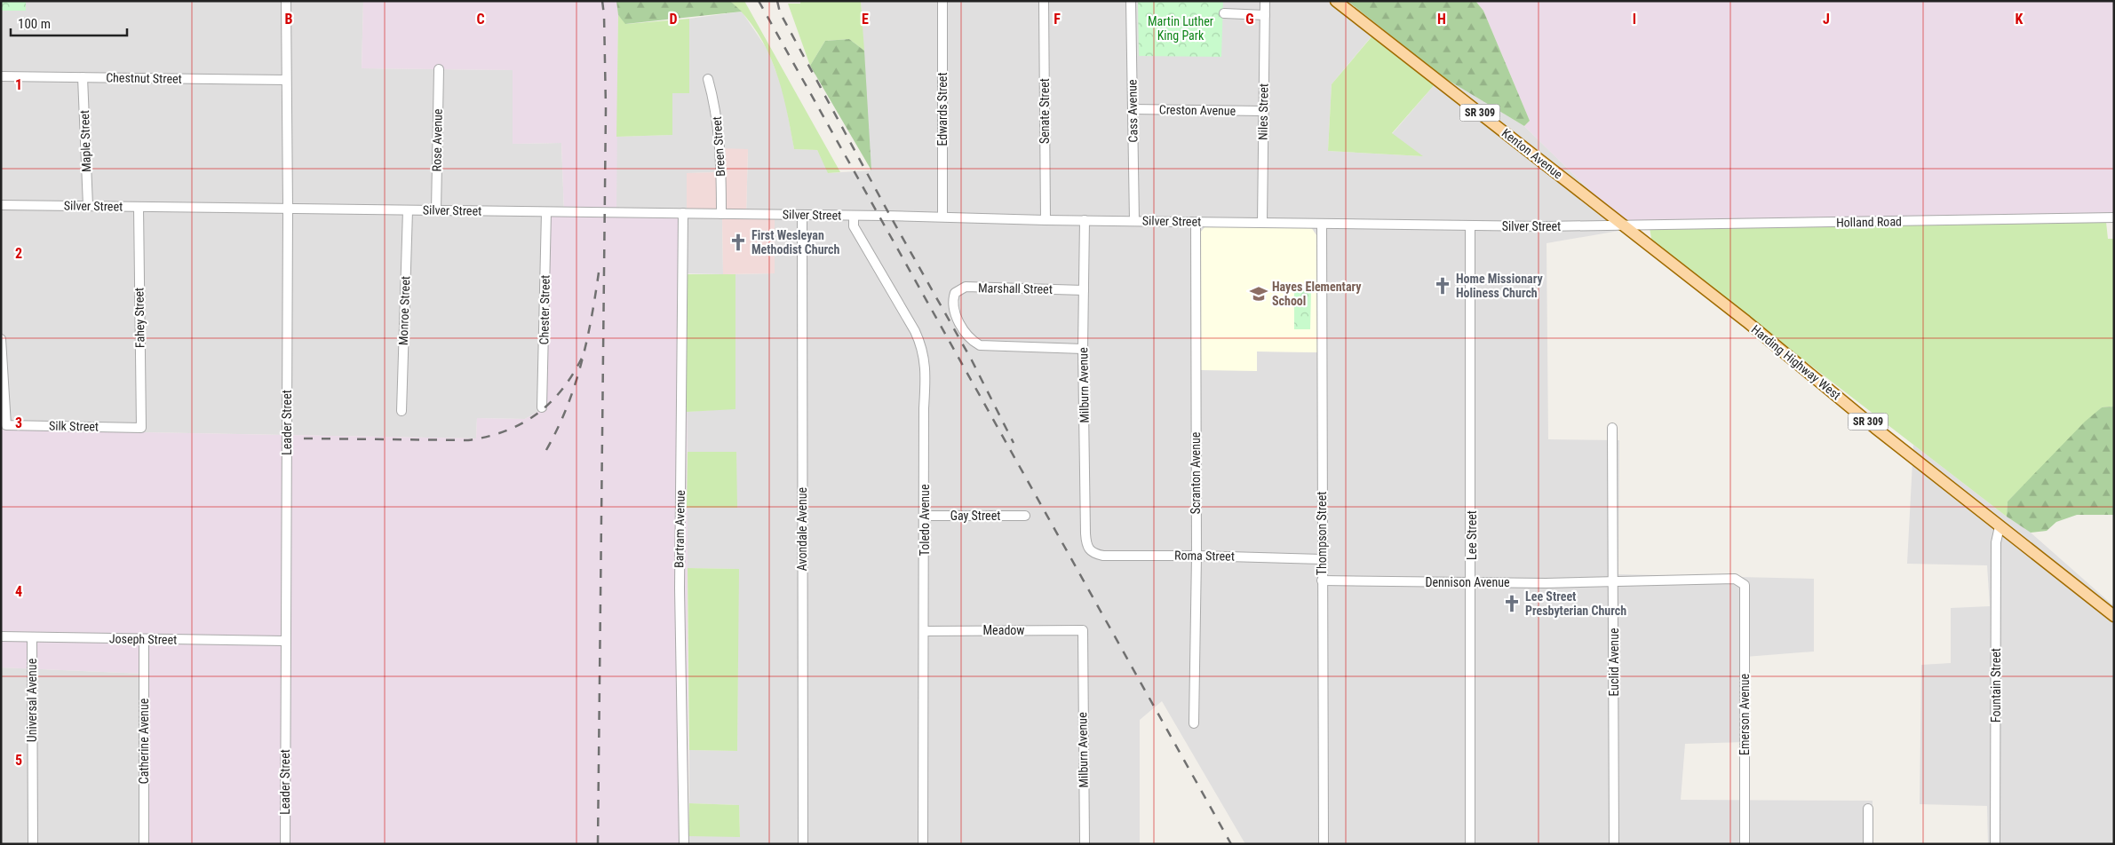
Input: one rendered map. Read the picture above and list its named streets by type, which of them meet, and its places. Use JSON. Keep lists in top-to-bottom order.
{
  "streets": {
    "main road": ["SR 309", "Kenton Avenue", "Harding Highway West"],
    "street": [
      "Chestnut Street",
      "Edwards Street",
      "Creston Avenue",
      "Senate Street",
      "Cass Avenue",
      "Niles Street",
      "Rose Avenue",
      "Maple Street",
      "Breen Street",
      "Silver Street",
      "Holland Road",
      "Marshall Street",
      "Chester Street",
      "Monroe Street",
      "Fahey Street",
      "Milburn Avenue",
      "Leader Street",
      "Silk Street",
      "Scranton Avenue",
      "Gay Street",
      "Toledo Avenue",
      "Bartram Avenue",
      "Avondale Avenue",
      "Thompson Street",
      "Lee Street",
      "Roma Street",
      "Dennison Avenue",
      "Meadow",
      "Joseph Street",
      "Euclid Avenue",
      "Fountain Street",
      "Universal Avenue",
      "Emerson Avenue",
      "Catherine Avenue"
    ]
  },
  "crossings": [
    ["Chestnut Street", "Maple Street"],
    ["Chestnut Street", "Leader Street"],
    ["Edwards Street", "Silver Street"],
    ["Creston Avenue", "Cass Avenue"],
    ["Creston Avenue", "Niles Street"],
    ["Senate Street", "Silver Street"],
    ["Cass Avenue", "Silver Street"],
    ["Niles Street", "Silver Street"],
    ["Rose Avenue", "Silver Street"],
    ["Maple Street", "Silver Street"],
    ["Breen Street", "Silver Street"],
    ["Kenton Avenue", "Silver Street"],
    ["Kenton Avenue", "Holland Road"],
    ["Kenton Avenue", "Harding Highway West"],
    ["Silver Street", "Holland Road"],
    ["Silver Street", "Chester Street"],
    ["Silver Street", "Monroe Street"],
    ["Silver Street", "Fahey Street"],
    ["Silver Street", "Harding Highway West"],
    ["Silver Street", "Milburn Avenue"],
    ["Silver Street", "Leader Street"],
    ["Silver Street", "Scranton Avenue"],
    ["Silver Street", "Toledo Avenue"],
    ["Silver Street", "Bartram Avenue"],
    ["Silver Street", "Avondale Avenue"],
    ["Silver Street", "Thompson Street"],
    ["Silver Street", "Lee Street"],
    ["Holland Road", "Harding Highway West"],
    ["Marshall Street", "Milburn Avenue"],
    ["Fahey Street", "Silk Street"],
    ["Harding Highway West", "Fountain Street"],
    ["Milburn Avenue", "Roma Street"],
    ["Milburn Avenue", "Meadow"],
    ["Leader Street", "Joseph Street"],
    ["Scranton Avenue", "Roma Street"],
    ["Gay Street", "Toledo Avenue"],
    ["Toledo Avenue", "Meadow"],
    ["Thompson Street", "Roma Street"],
    ["Thompson Street", "Dennison Avenue"],
    ["Lee Street", "Dennison Avenue"],
    ["Dennison Avenue", "Euclid Avenue"],
    ["Dennison Avenue", "Emerson Avenue"],
    ["Joseph Street", "Universal Avenue"],
    ["Joseph Street", "Catherine Avenue"]
  ],
  "parks": ["Martin Luther King Park"],
  "places": {
    "church": ["First Wesleyan Methodist Church", "Home Missionary Holiness Church", "Lee Street Presbyterian Church"],
    "school or university": ["Hayes Elementary School"]
  },
  "scale_bar": "100 m",
  "grid": {
    "columns": [
      "B",
      "C",
      "D",
      "E",
      "F",
      "G",
      "H",
      "I",
      "J",
      "K"
    ],
    "rows": [
      "1",
      "2",
      "3",
      "4",
      "5"
    ]
  }
}
